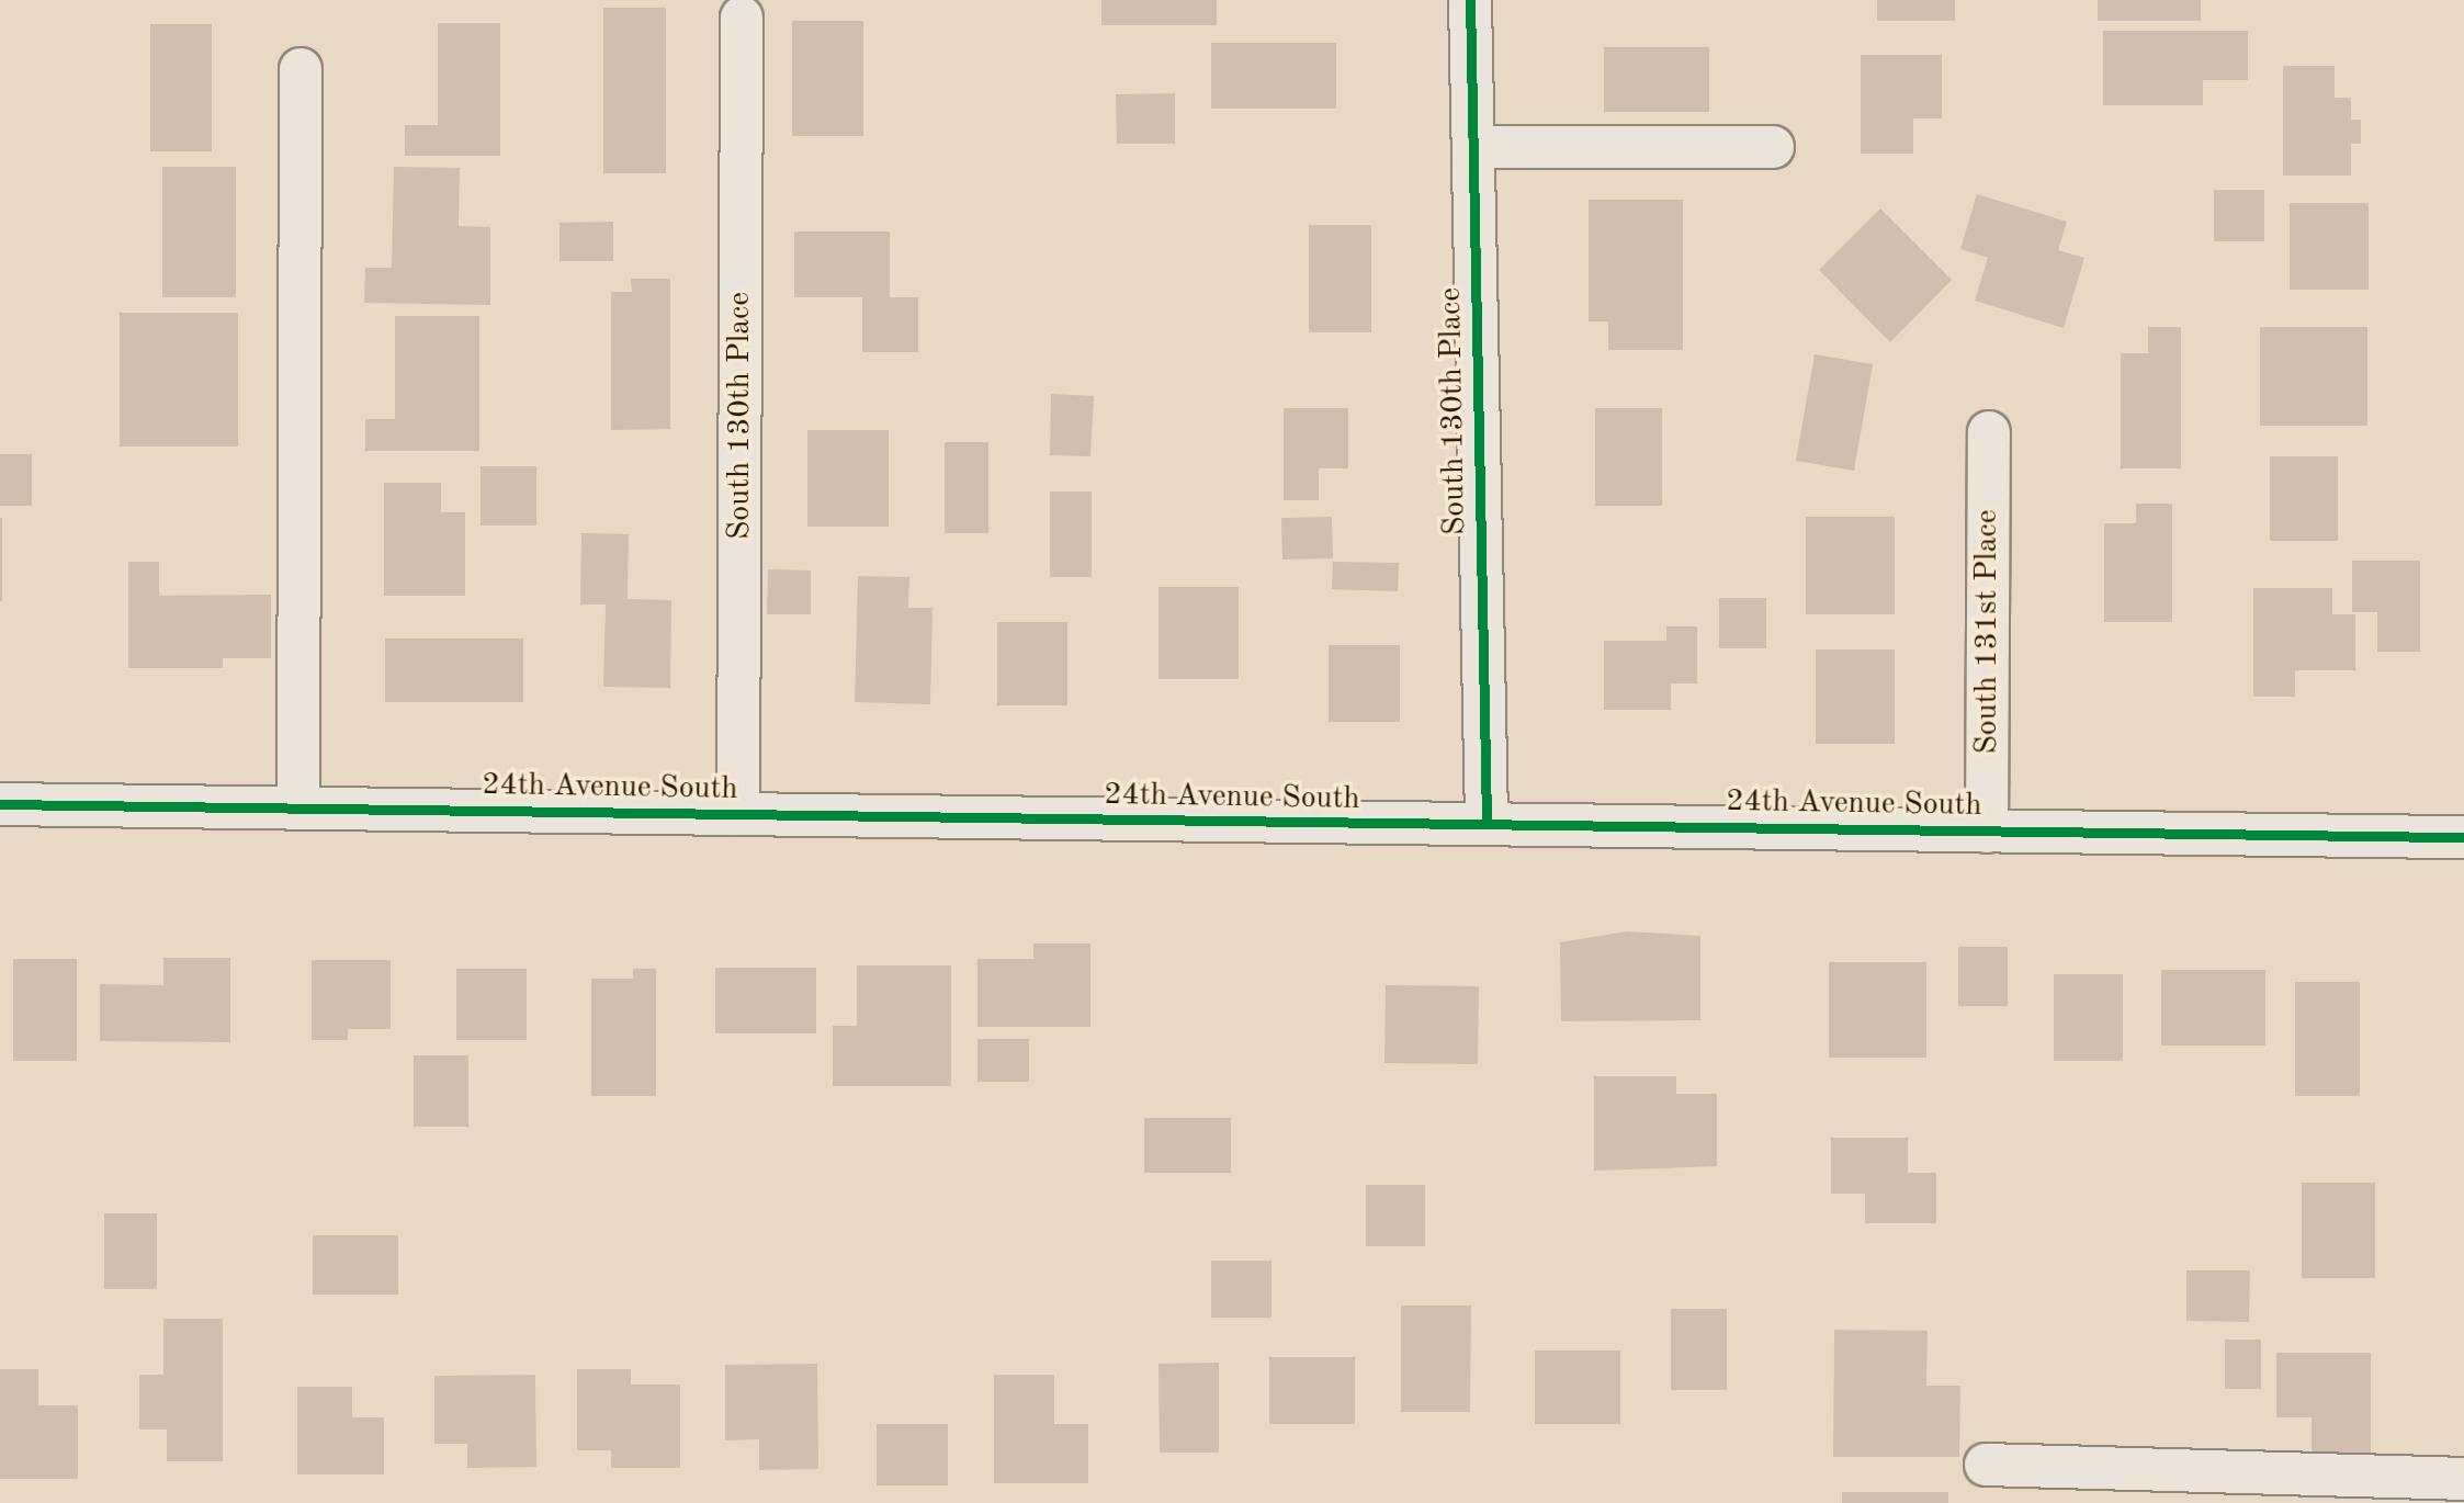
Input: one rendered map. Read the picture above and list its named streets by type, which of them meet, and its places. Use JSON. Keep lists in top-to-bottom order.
{
  "streets": {
    "street": ["South 130th Place", "South 131st Place", "24th Avenue South"]
  },
  "crossings": [
    ["South 130th Place", "24th Avenue South"],
    ["South 131st Place", "24th Avenue South"]
  ]
}
